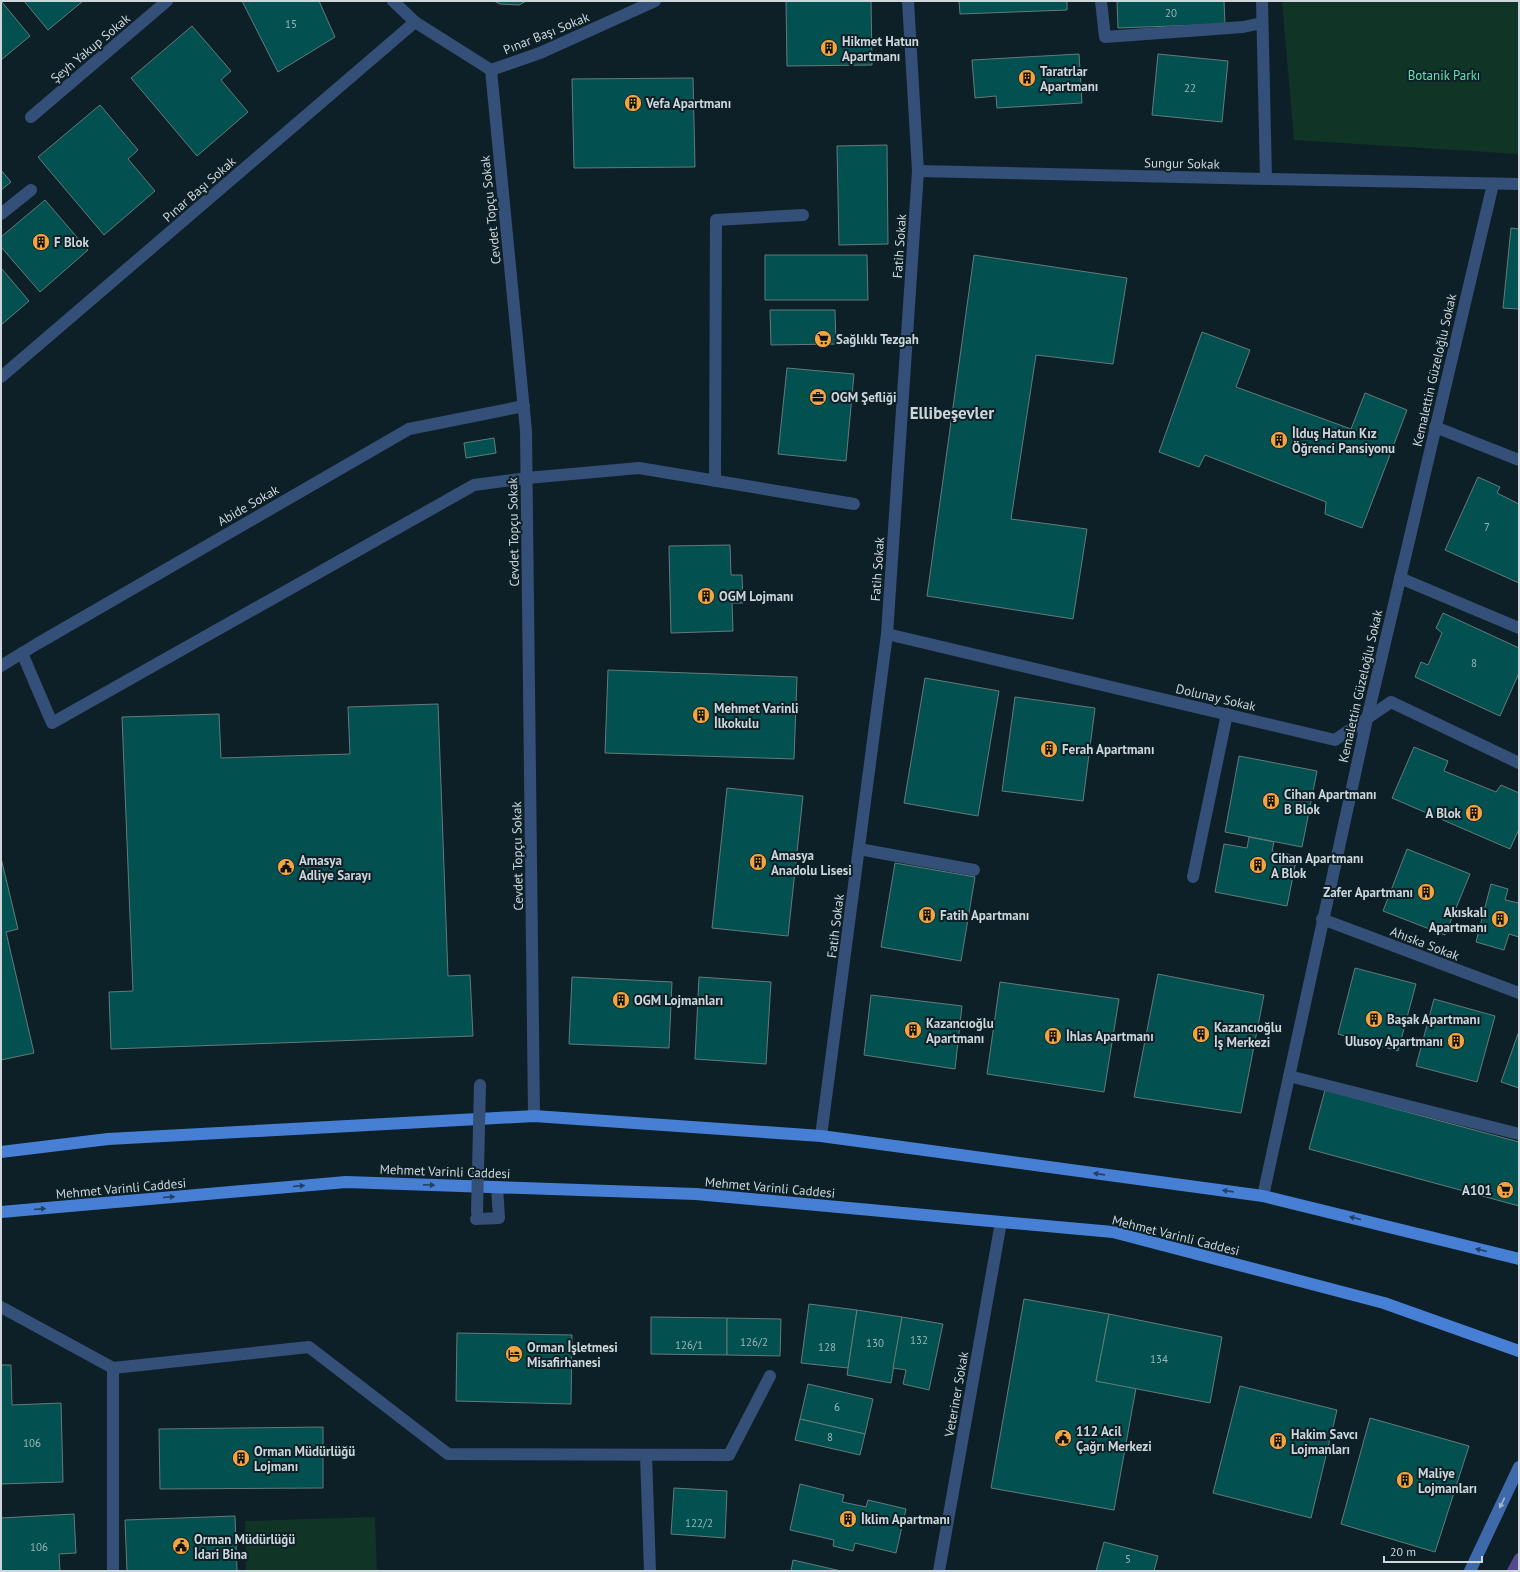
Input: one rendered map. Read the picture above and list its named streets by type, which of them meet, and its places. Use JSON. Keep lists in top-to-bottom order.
{
  "streets": {
    "main road": ["Mehmet Varinli Caddesi"],
    "street": [
      "Pınar Başı Sokak",
      "Şeyh Yakup Sokak",
      "Sungur Sokak",
      "Cevdet Topçu Sokak",
      "Fatih Sokak",
      "Kemalettin Güzeloğlu Sokak",
      "Abide Sokak",
      "Dolunay Sokak",
      "Ahıska Sokak",
      "Veteriner Sokak"
    ]
  },
  "crossings": [
    ["Pınar Başı Sokak", "Cevdet Topçu Sokak"],
    ["Sungur Sokak", "Fatih Sokak"],
    ["Cevdet Topçu Sokak", "Abide Sokak"],
    ["Fatih Sokak", "Dolunay Sokak"],
    ["Kemalettin Güzeloğlu Sokak", "Dolunay Sokak"],
    ["Kemalettin Güzeloğlu Sokak", "Ahıska Sokak"],
    ["Mehmet Varinli Caddesi", "Veteriner Sokak"]
  ],
  "districts": ["Ellibeşevler"],
  "parks": ["Botanik Parkı"],
  "places": {
    "building": [
      "Hikmet Hatun Apartmanı",
      "Taratrlar Apartmanı",
      "Vefa Apartmanı",
      "F Blok",
      "İlduş Hatun Kız Öğrenci Pansiyonu",
      "OGM Lojmanı",
      "Mehmet Varinli İlkokulu",
      "Ferah Apartmanı",
      "Cihan Apartmanı B Blok",
      "A Blok",
      "Amasya Anadolu Lisesi",
      "Cihan Apartmanı A Blok",
      "Zafer Apartmanı",
      "Fatih Apartmanı",
      "Akıskalı Apartmanı",
      "OGM Lojmanları",
      "Başak Apartmanı",
      "Kazancıoğlu Apartmanı",
      "Kazancıoğlu İş Merkezi",
      "İhlas Apartmanı",
      "Ulusoy Apartmanı",
      "Hakim Savcı Lojmanları",
      "Orman Müdürlüğü Lojmanı",
      "Maliye Lojmanları",
      "İklim Apartmanı"
    ],
    "supermarket": ["Sağlıklı Tezgah", "A101"],
    "office": ["OGM Şefliği"],
    "public building": ["Amasya Adliye Sarayı", "112 Acil Çağrı Merkezi", "Orman Müdürlüğü İdari Bina"],
    "hotel": ["Orman İşletmesi Misafirhanesi"]
  },
  "house_numbers": [
    "20",
    "15",
    "22",
    "7",
    "8",
    "132",
    "126/2",
    "130",
    "126/1",
    "128",
    "134",
    "6",
    "8",
    "106",
    "122/2",
    "106",
    "5"
  ],
  "scale_bar": "20 m"
}
